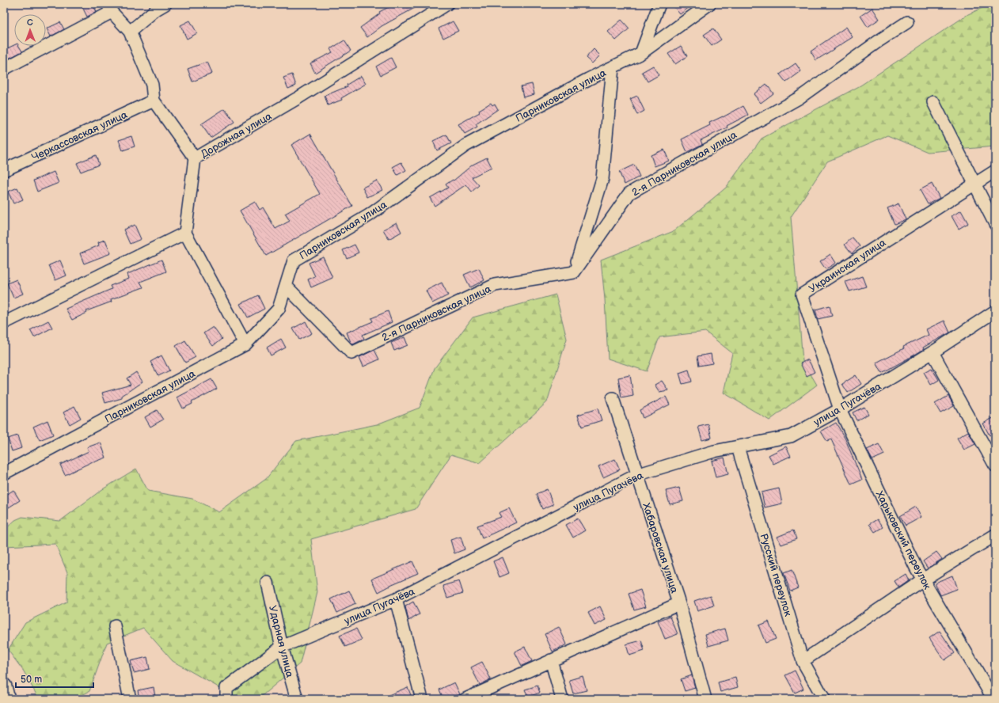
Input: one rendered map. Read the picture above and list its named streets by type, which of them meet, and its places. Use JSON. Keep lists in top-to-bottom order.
{
  "streets": {
    "street": [
      "Парниковская улица",
      "Дорожная улица",
      "Черкассовская улица",
      "2-я Парниковская улица",
      "Украинская улица",
      "улица Пугачёва",
      "Харьковский переулок",
      "Хабаровская улица",
      "Русский переулок",
      "Ударная улица"
    ]
  },
  "crossings": [
    ["Парниковская улица", "2-я Парниковская улица"],
    ["Украинская улица", "улица Пугачёва"],
    ["Украинская улица", "Харьковский переулок"],
    ["улица Пугачёва", "Харьковский переулок"],
    ["улица Пугачёва", "Хабаровская улица"],
    ["улица Пугачёва", "Русский переулок"],
    ["улица Пугачёва", "Ударная улица"]
  ],
  "scale_bar": "50 m",
  "north": "top"
}
